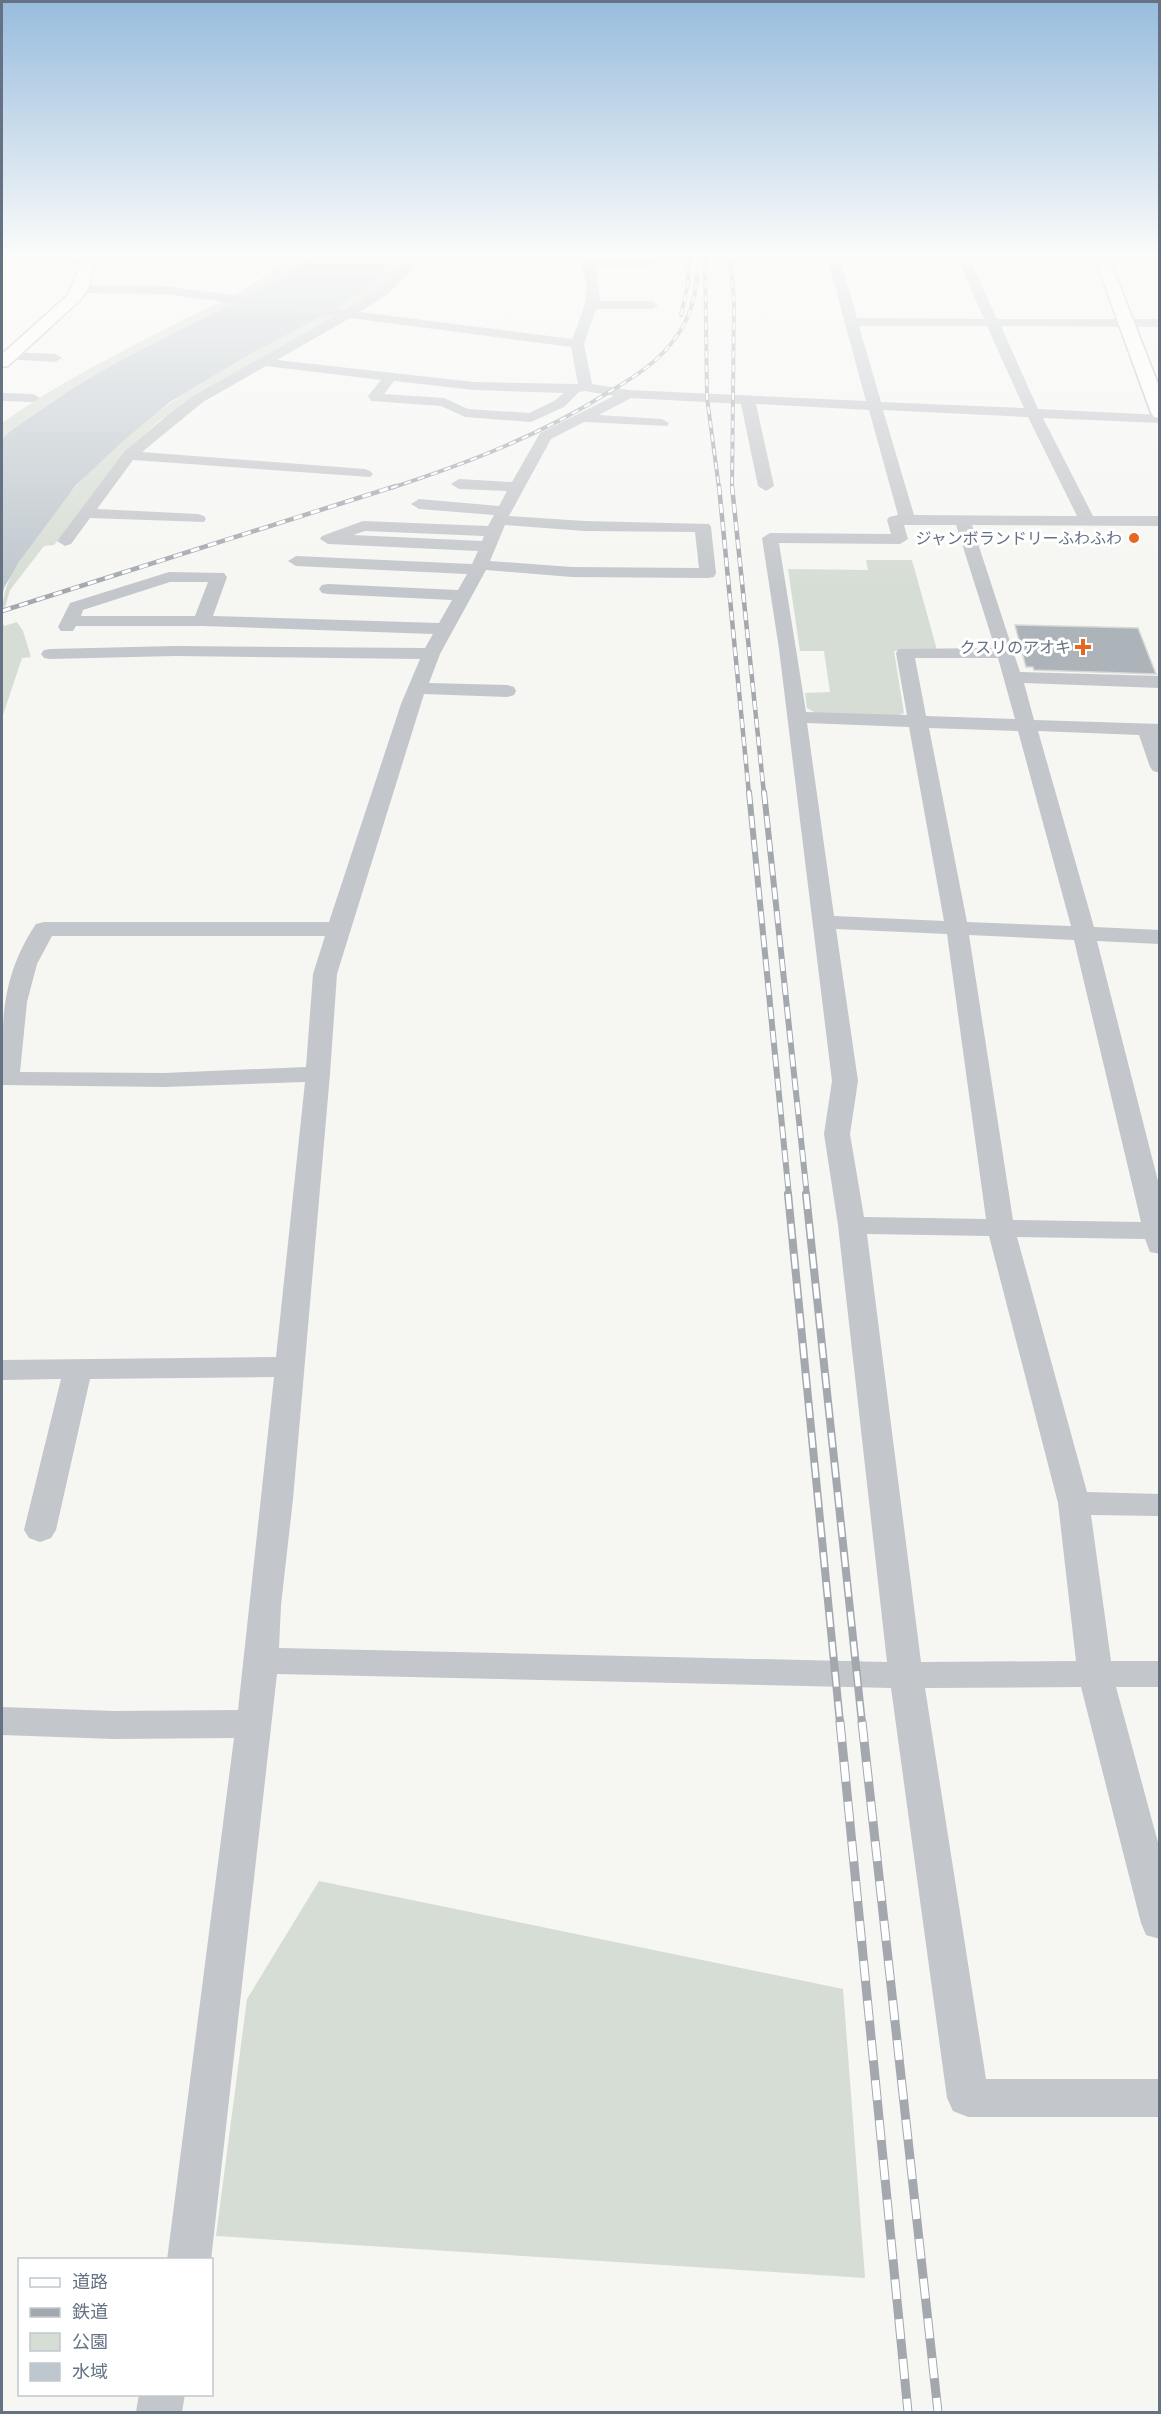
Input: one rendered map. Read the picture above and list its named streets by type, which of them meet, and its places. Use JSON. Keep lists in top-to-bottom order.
{
  "places": {
    "other": ["ジャンボランドリーふわふわ"],
    "health": ["クスリのアオキ"]
  },
  "legend": [
    "道路",
    "鉄道",
    "公園",
    "水域"
  ]
}
